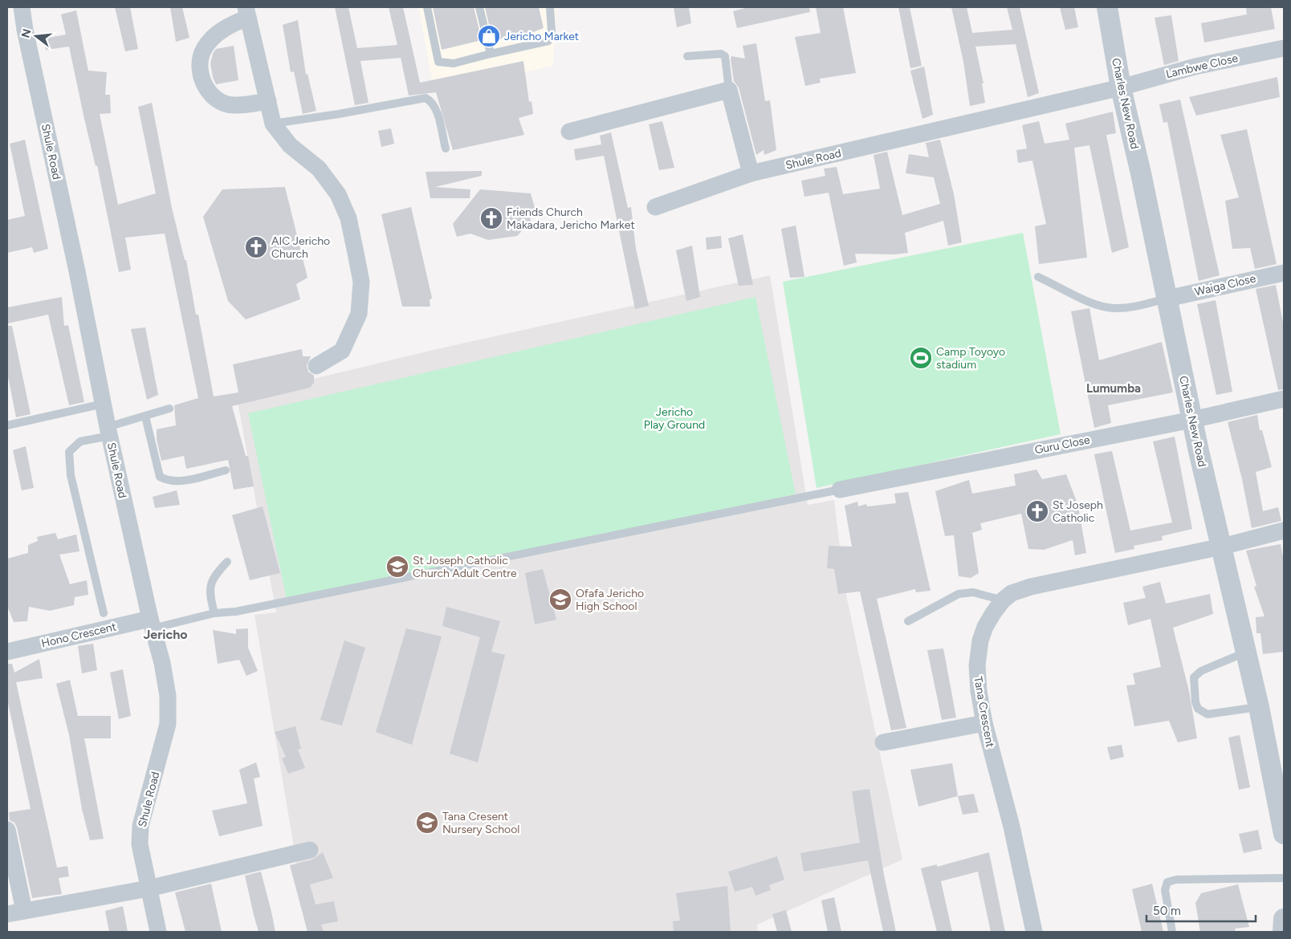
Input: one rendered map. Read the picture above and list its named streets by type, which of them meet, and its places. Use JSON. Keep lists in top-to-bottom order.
{
  "streets": {
    "street": [
      "Lambwe Close",
      "Charles New Road",
      "Shule Road",
      "Waiga Close",
      "Guru Close",
      "Hono Crescent",
      "Tana Crescent"
    ]
  },
  "crossings": [
    ["Lambwe Close", "Charles New Road"],
    ["Lambwe Close", "Shule Road"],
    ["Charles New Road", "Shule Road"],
    ["Charles New Road", "Waiga Close"],
    ["Charles New Road", "Guru Close"],
    ["Charles New Road", "Tana Crescent"],
    ["Shule Road", "Hono Crescent"]
  ],
  "districts": ["Lumumba", "Jericho"],
  "parks": ["Jericho Play Ground"],
  "places": {
    "shop": ["Jericho Market"],
    "church": ["Friends Church Makadara, Jericho Market", "AIC Jericho Church", "St Joseph Catholic"],
    "sports": ["Camp Toyoyo stadium"],
    "school or university": ["St Joseph Catholic Church Adult Centre", "Ofafa Jericho High School", "Tana Cresent Nursery School"]
  },
  "scale_bar": "50 m",
  "north": "left"
}
